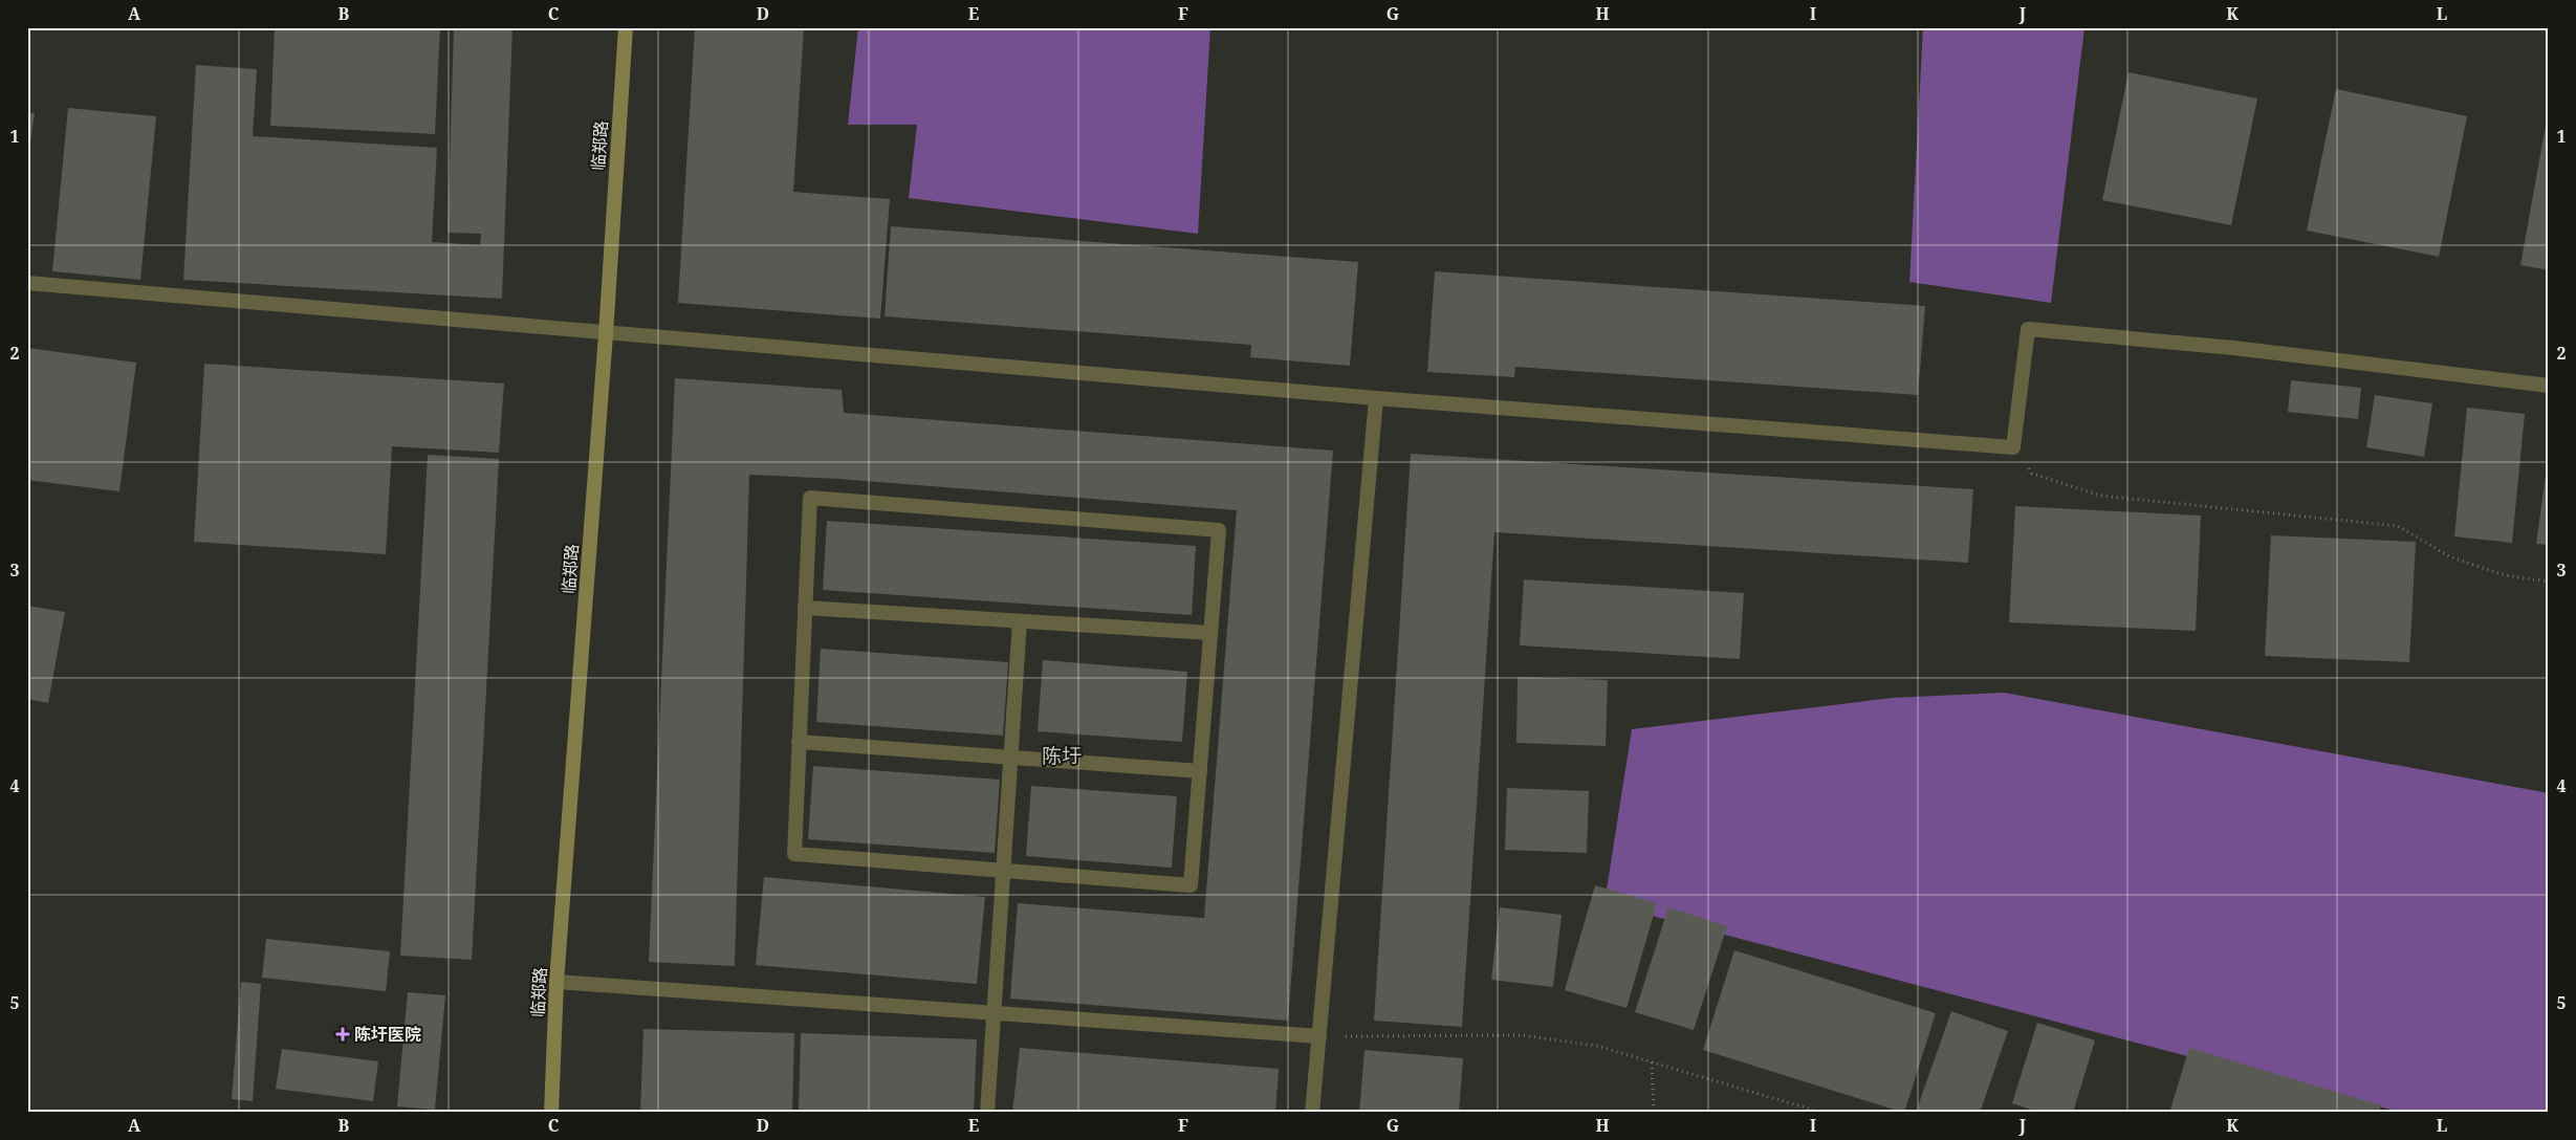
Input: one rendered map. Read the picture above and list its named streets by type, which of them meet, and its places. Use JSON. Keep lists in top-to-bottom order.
{
  "streets": {
    "main road": ["临郑路"]
  },
  "districts": ["陈圩"],
  "places": {
    "health": ["陈圩医院"]
  },
  "grid": {
    "columns": [
      "A",
      "B",
      "C",
      "D",
      "E",
      "F",
      "G",
      "H",
      "I",
      "J",
      "K",
      "L"
    ],
    "rows": [
      "1",
      "2",
      "3",
      "4",
      "5"
    ]
  }
}
